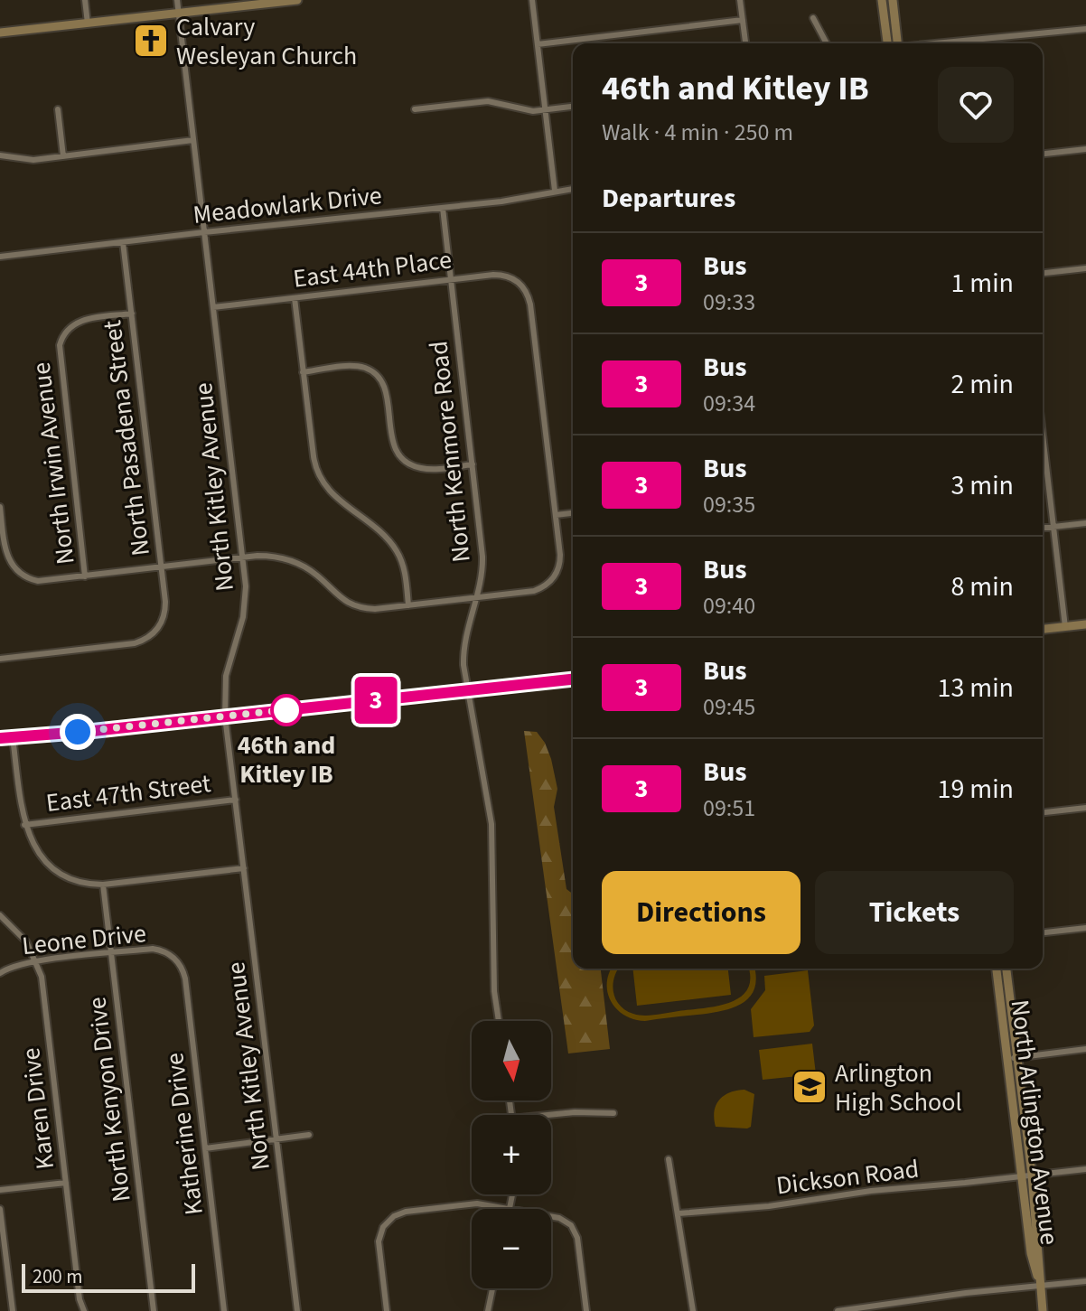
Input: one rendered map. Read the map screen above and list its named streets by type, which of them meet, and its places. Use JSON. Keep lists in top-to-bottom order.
{
  "streets": {
    "main road": ["North Arlington Avenue"],
    "street": [
      "Meadowlark Drive",
      "East 44th Place",
      "North Pasadena Street",
      "North Kenmore Road",
      "North Irwin Avenue",
      "North Kitley Avenue",
      "East 47th Street",
      "Leone Drive",
      "North Kenyon Drive",
      "Karen Drive",
      "Katherine Drive",
      "Dickson Road"
    ]
  },
  "crossings": [
    ["Meadowlark Drive", "North Pasadena Street"],
    ["Meadowlark Drive", "North Kenmore Road"],
    ["Meadowlark Drive", "North Kitley Avenue"],
    ["East 44th Place", "North Kenmore Road"],
    ["East 44th Place", "North Kitley Avenue"],
    ["North Pasadena Street", "North Irwin Avenue"],
    ["North Kitley Avenue", "East 47th Street"],
    ["Leone Drive", "North Kenyon Drive"],
    ["Leone Drive", "Karen Drive"],
    ["Leone Drive", "Katherine Drive"],
    ["North Arlington Avenue", "Dickson Road"]
  ],
  "places": {
    "church": ["Calvary Wesleyan Church"],
    "other": ["46th and Kitley IB"],
    "school or university": ["Arlington High School"]
  },
  "lines": ["bus line 3"],
  "scale_bar": "200 m",
  "north": "bottom",
  "page": {
    "on_map": "3",
    "heading": [
      ["46th and Kitley IB", "Walk · 4 min · 250 m"],
      "Departures"
    ],
    "list": [
      {
        "mark": "3",
        "name": "Bus",
        "note": "09:33",
        "value": "1 min"
      },
      {
        "mark": "3",
        "name": "Bus",
        "note": "09:34",
        "value": "2 min"
      },
      {
        "mark": "3",
        "name": "Bus",
        "note": "09:35",
        "value": "3 min"
      },
      {
        "mark": "3",
        "name": "Bus",
        "note": "09:40",
        "value": "8 min"
      },
      {
        "mark": "3",
        "name": "Bus",
        "note": "09:45",
        "value": "13 min"
      },
      {
        "mark": "3",
        "name": "Bus",
        "note": "09:51",
        "value": "19 min"
      }
    ],
    "buttons": ["Directions", "Tickets"],
    "map_buttons": ["+", "−"],
    "scale": "200 m"
  }
}
